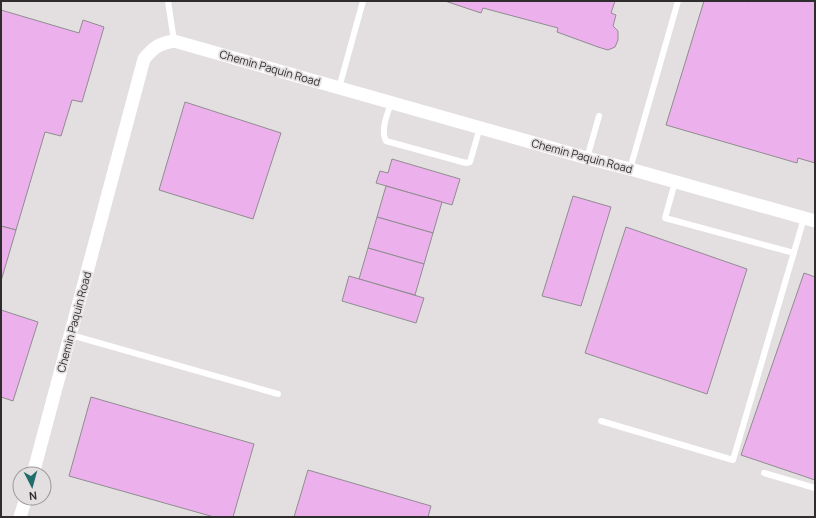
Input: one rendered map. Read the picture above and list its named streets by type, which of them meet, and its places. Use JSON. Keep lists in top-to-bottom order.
{
  "streets": {
    "street": ["Chemin Paquin Road"]
  },
  "north": "bottom"
}
